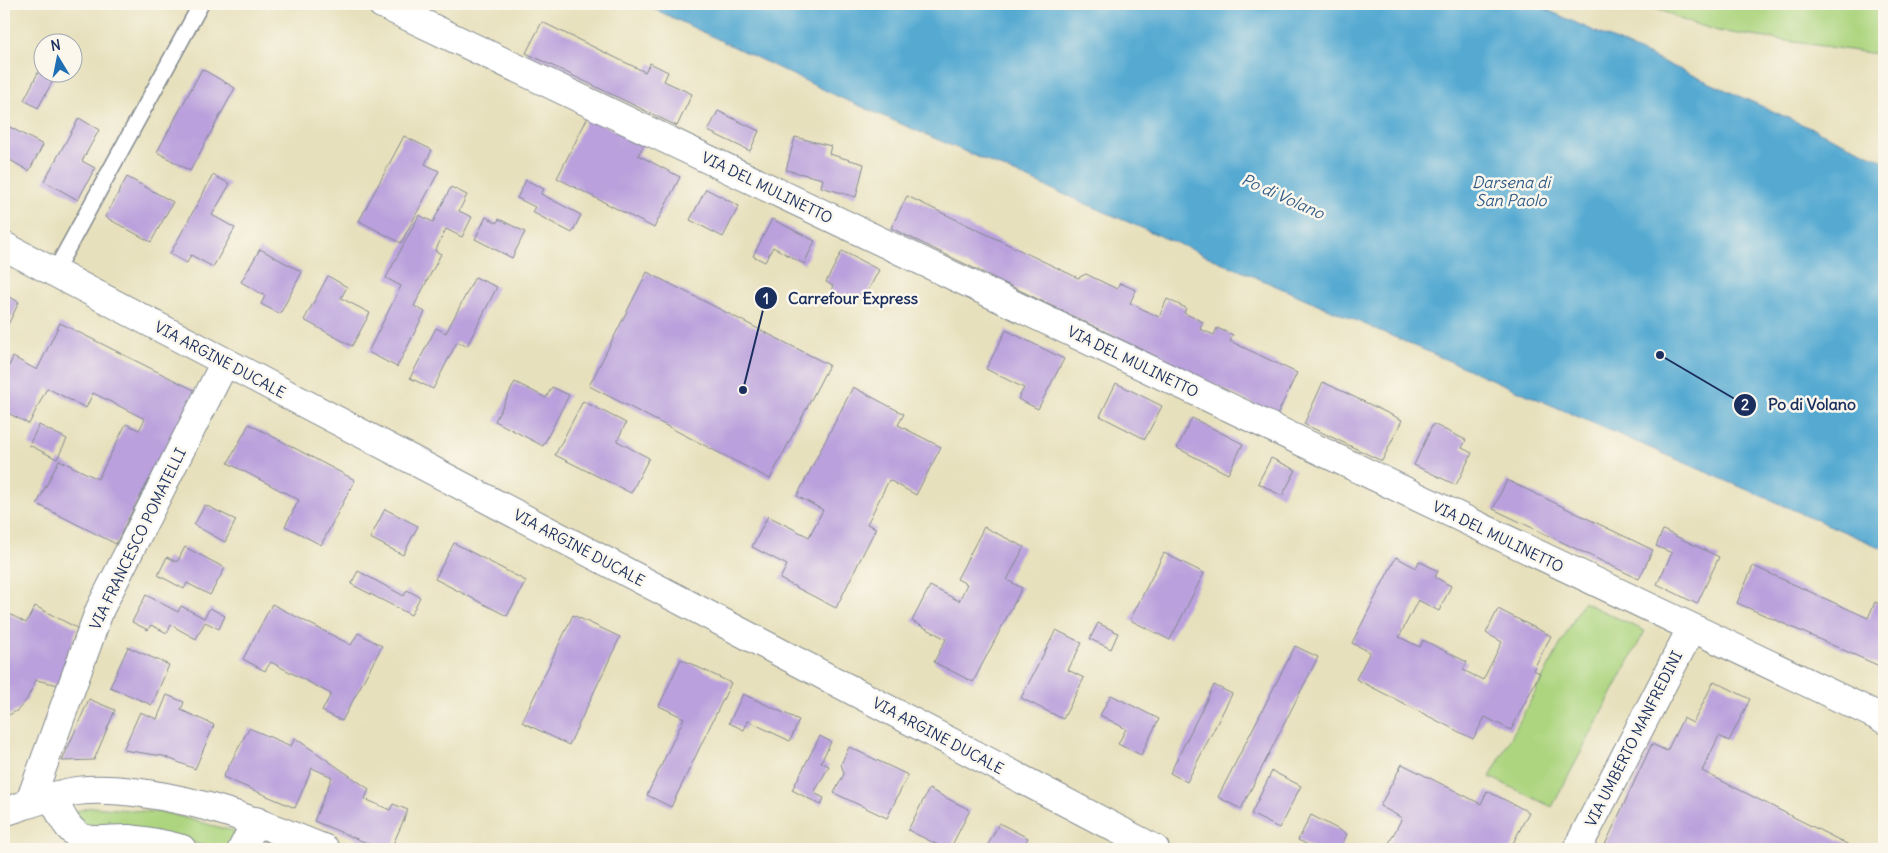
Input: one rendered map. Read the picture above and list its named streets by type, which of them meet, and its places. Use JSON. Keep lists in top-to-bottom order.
{
  "streets": {
    "street": [
      "VIA DEL MULINETTO",
      "VIA ARGINE DUCALE",
      "VIA FRANCESCO POMATELLI",
      "VIA UMBERTO MANFREDINI"
    ]
  },
  "crossings": [
    ["VIA DEL MULINETTO", "VIA UMBERTO MANFREDINI"],
    ["VIA ARGINE DUCALE", "VIA FRANCESCO POMATELLI"]
  ],
  "water": ["Darsena di San Paolo", "Po di Volano"],
  "places": ["Po di Volano", "Carrefour Express"],
  "north": "top"
}
